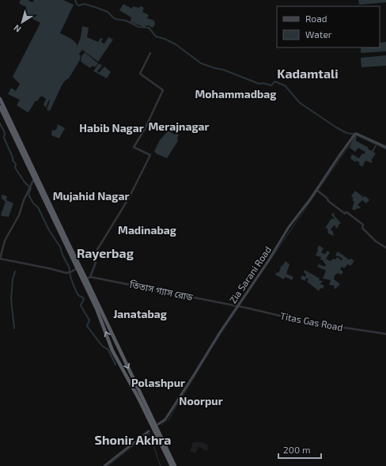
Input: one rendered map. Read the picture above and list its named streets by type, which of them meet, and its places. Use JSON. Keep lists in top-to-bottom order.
{
  "streets": {
    "main road": ["Zia Sarani Road"],
    "street": ["তিতাস গ্যাস রোড", "Titas Gas Road"]
  },
  "crossings": [
    ["Zia Sarani Road", "তিতাস গ্যাস রোড"],
    ["Zia Sarani Road", "Titas Gas Road"],
    ["তিতাস গ্যাস রোড", "Titas Gas Road"]
  ],
  "districts": [
    "Kadamtali",
    "Mohammadbag",
    "Merajnagar",
    "Habib Nagar",
    "Mujahid Nagar",
    "Madinabag",
    "Rayerbag",
    "Janatabag",
    "Polashpur",
    "Noorpur",
    "Shonir Akhra"
  ],
  "legend": ["Road", "Water"],
  "scale_bar": "200 m",
  "north": "bottom left"
}
